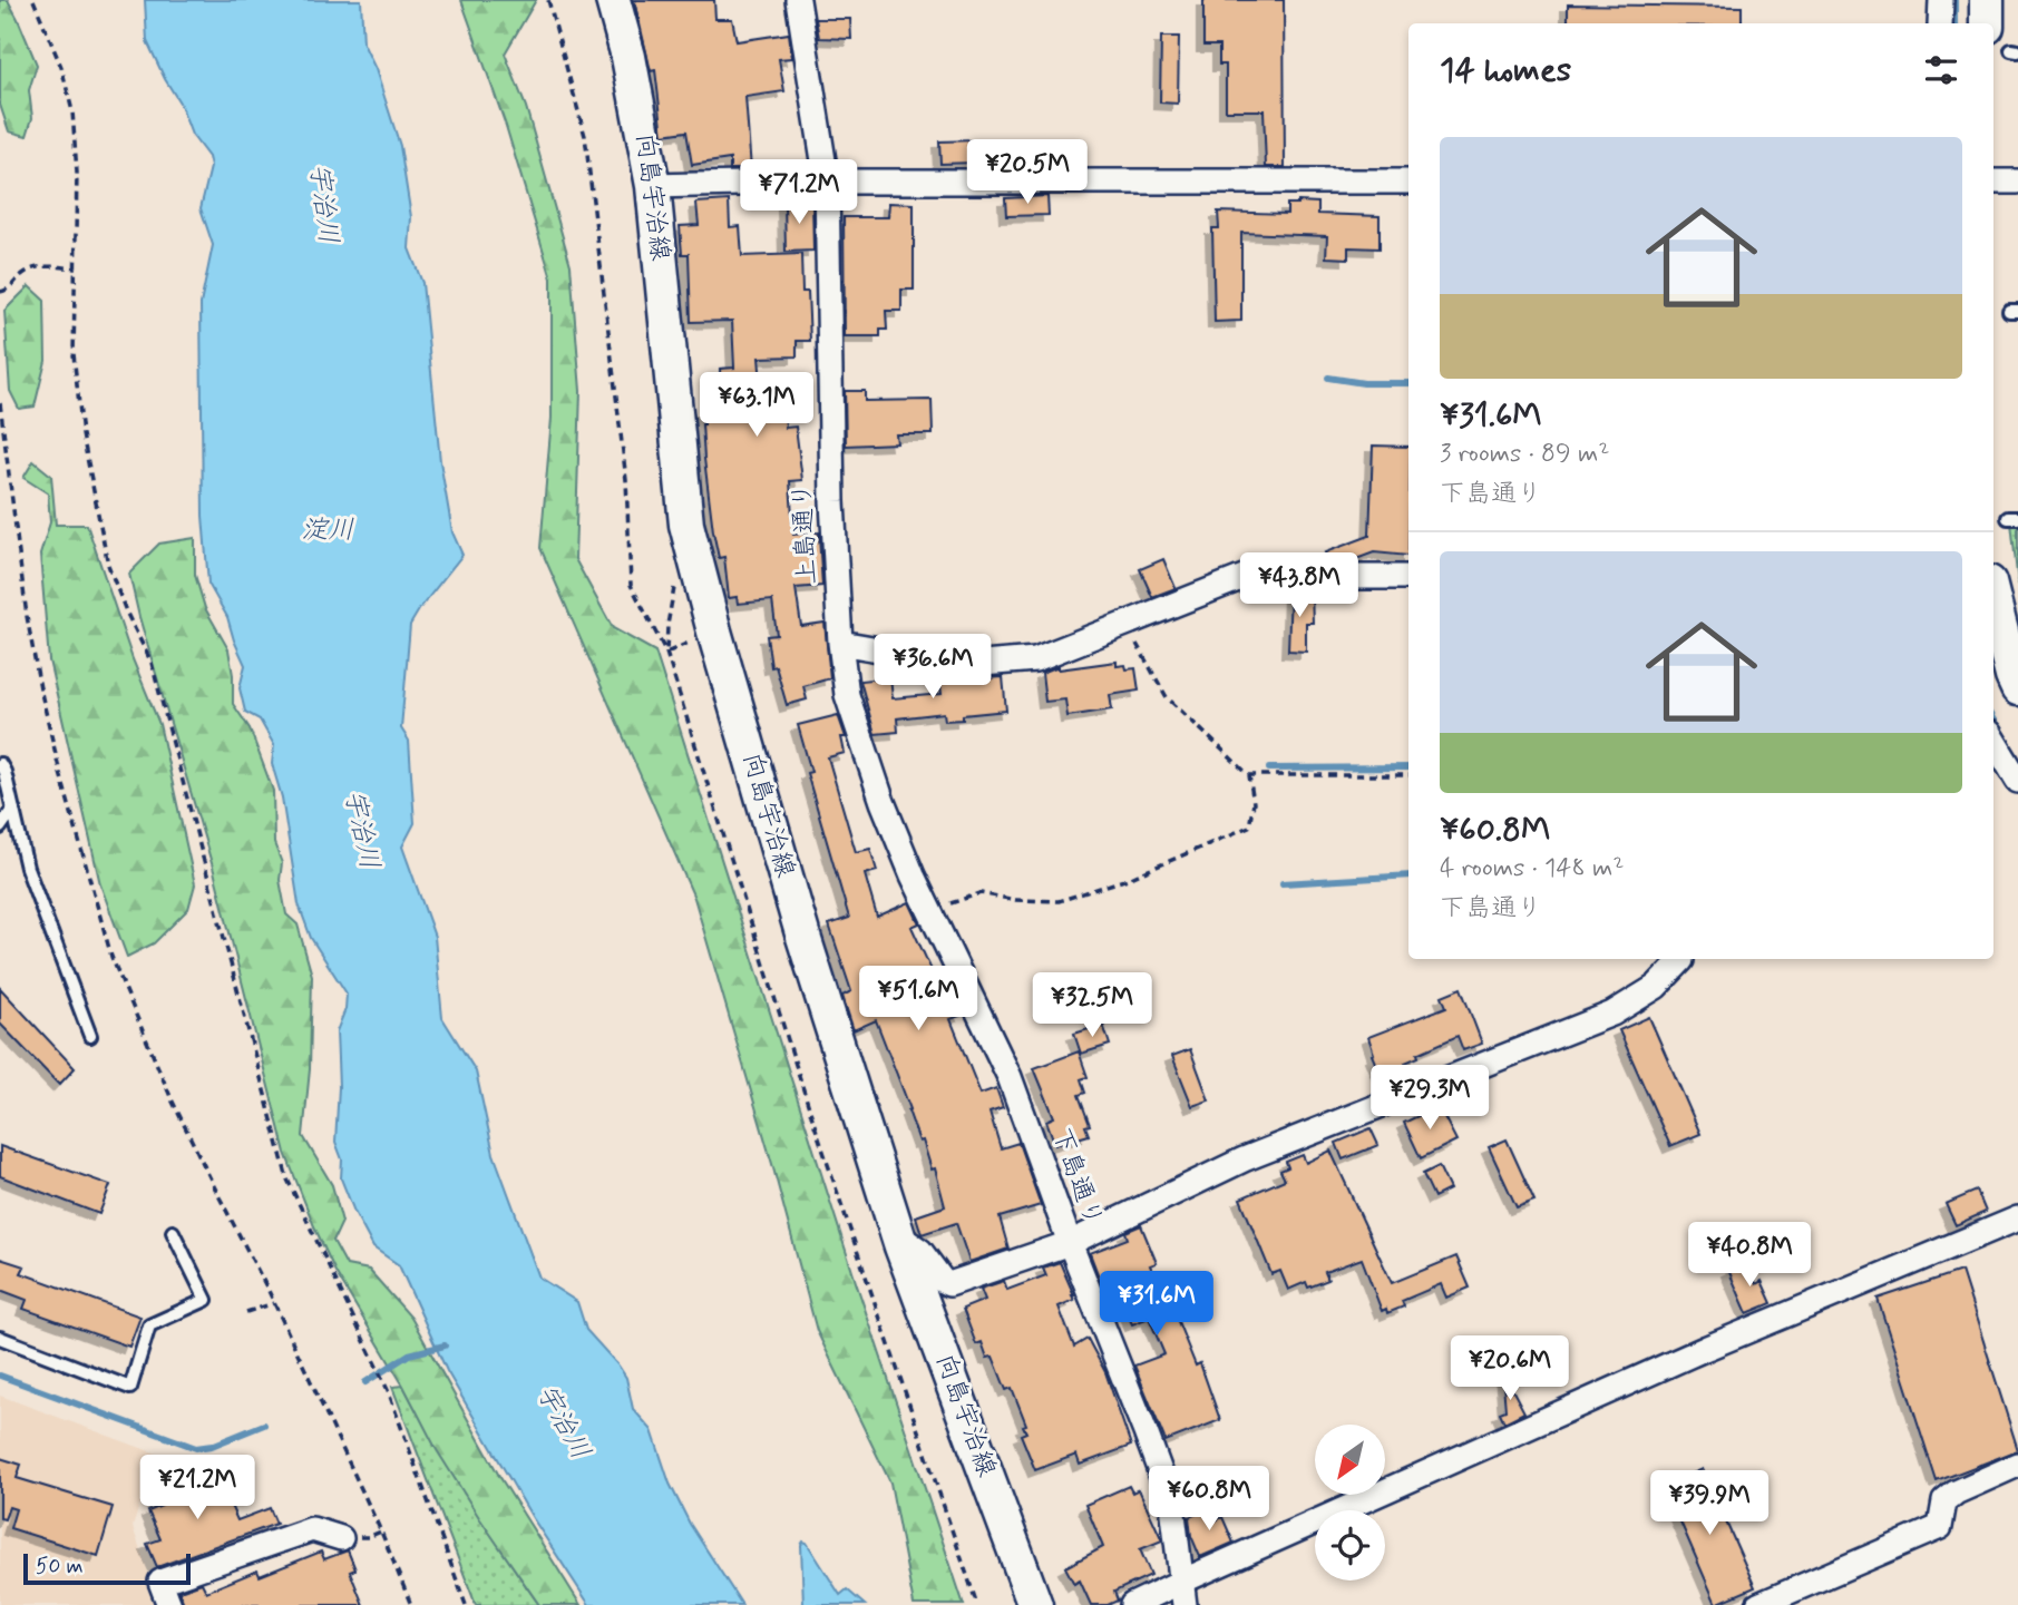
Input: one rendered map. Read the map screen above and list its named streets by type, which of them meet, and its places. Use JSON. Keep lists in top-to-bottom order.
{
  "streets": {
    "main road": ["向島宇治線"],
    "street": ["上島通り", "下島通り"]
  },
  "crossings": [
    ["上島通り", "下島通り"]
  ],
  "water": ["宇治川", "淀川"],
  "scale_bar": "50 m",
  "north": "bottom left",
  "page": {
    "heading": "14 homes",
    "list": [
      {
        "name": "¥31.6M",
        "note": "3 rooms · 89 m² · 下島通り"
      },
      {
        "name": "¥60.8M",
        "note": "4 rooms · 148 m² · 下島通り"
      }
    ],
    "price": [
      "¥20.5M",
      "¥71.2M",
      "¥63.1M",
      "¥43.8M",
      "¥36.6M",
      "¥51.6M",
      "¥32.5M",
      "¥29.3M",
      "¥40.8M",
      "¥31.6M",
      "¥20.6M",
      "¥21.2M",
      "¥60.8M",
      "¥39.9M"
    ],
    "scale": "50 m"
  }
}
